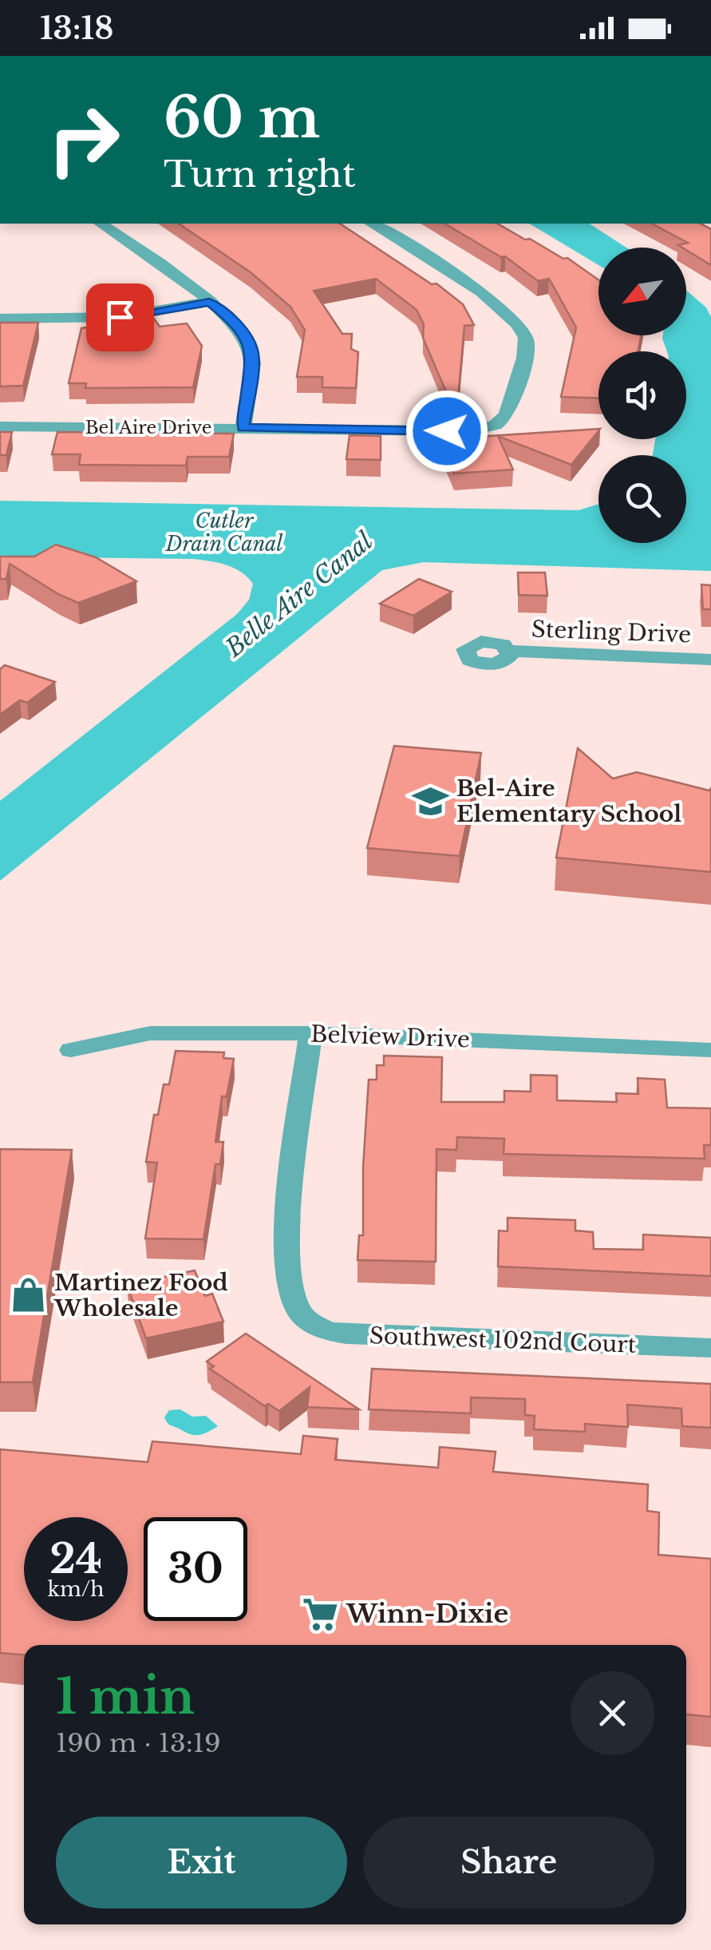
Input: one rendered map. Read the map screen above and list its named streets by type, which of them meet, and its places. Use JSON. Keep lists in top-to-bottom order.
{
  "streets": {
    "street": [
      "Bel Aire Drive",
      "Sterling Drive",
      "Belview Drive",
      "Southwest 102nd Court"
    ]
  },
  "crossings": [
    ["Belview Drive", "Southwest 102nd Court"]
  ],
  "water": ["Cutler Drain Canal", "Belle Aire Canal"],
  "places": {
    "school or university": ["Bel-Aire Elementary School"],
    "shop": ["Martinez Food Wholesale"],
    "supermarket": ["Winn-Dixie"]
  },
  "north": "bottom left",
  "page": {
    "status": "13:18",
    "turn": ["60 m", "Turn right"],
    "speed": "24 km/h",
    "limit": "30",
    "heading": ["1 min", "190 m · 13:19"],
    "buttons": ["Exit", "Share"]
  }
}
